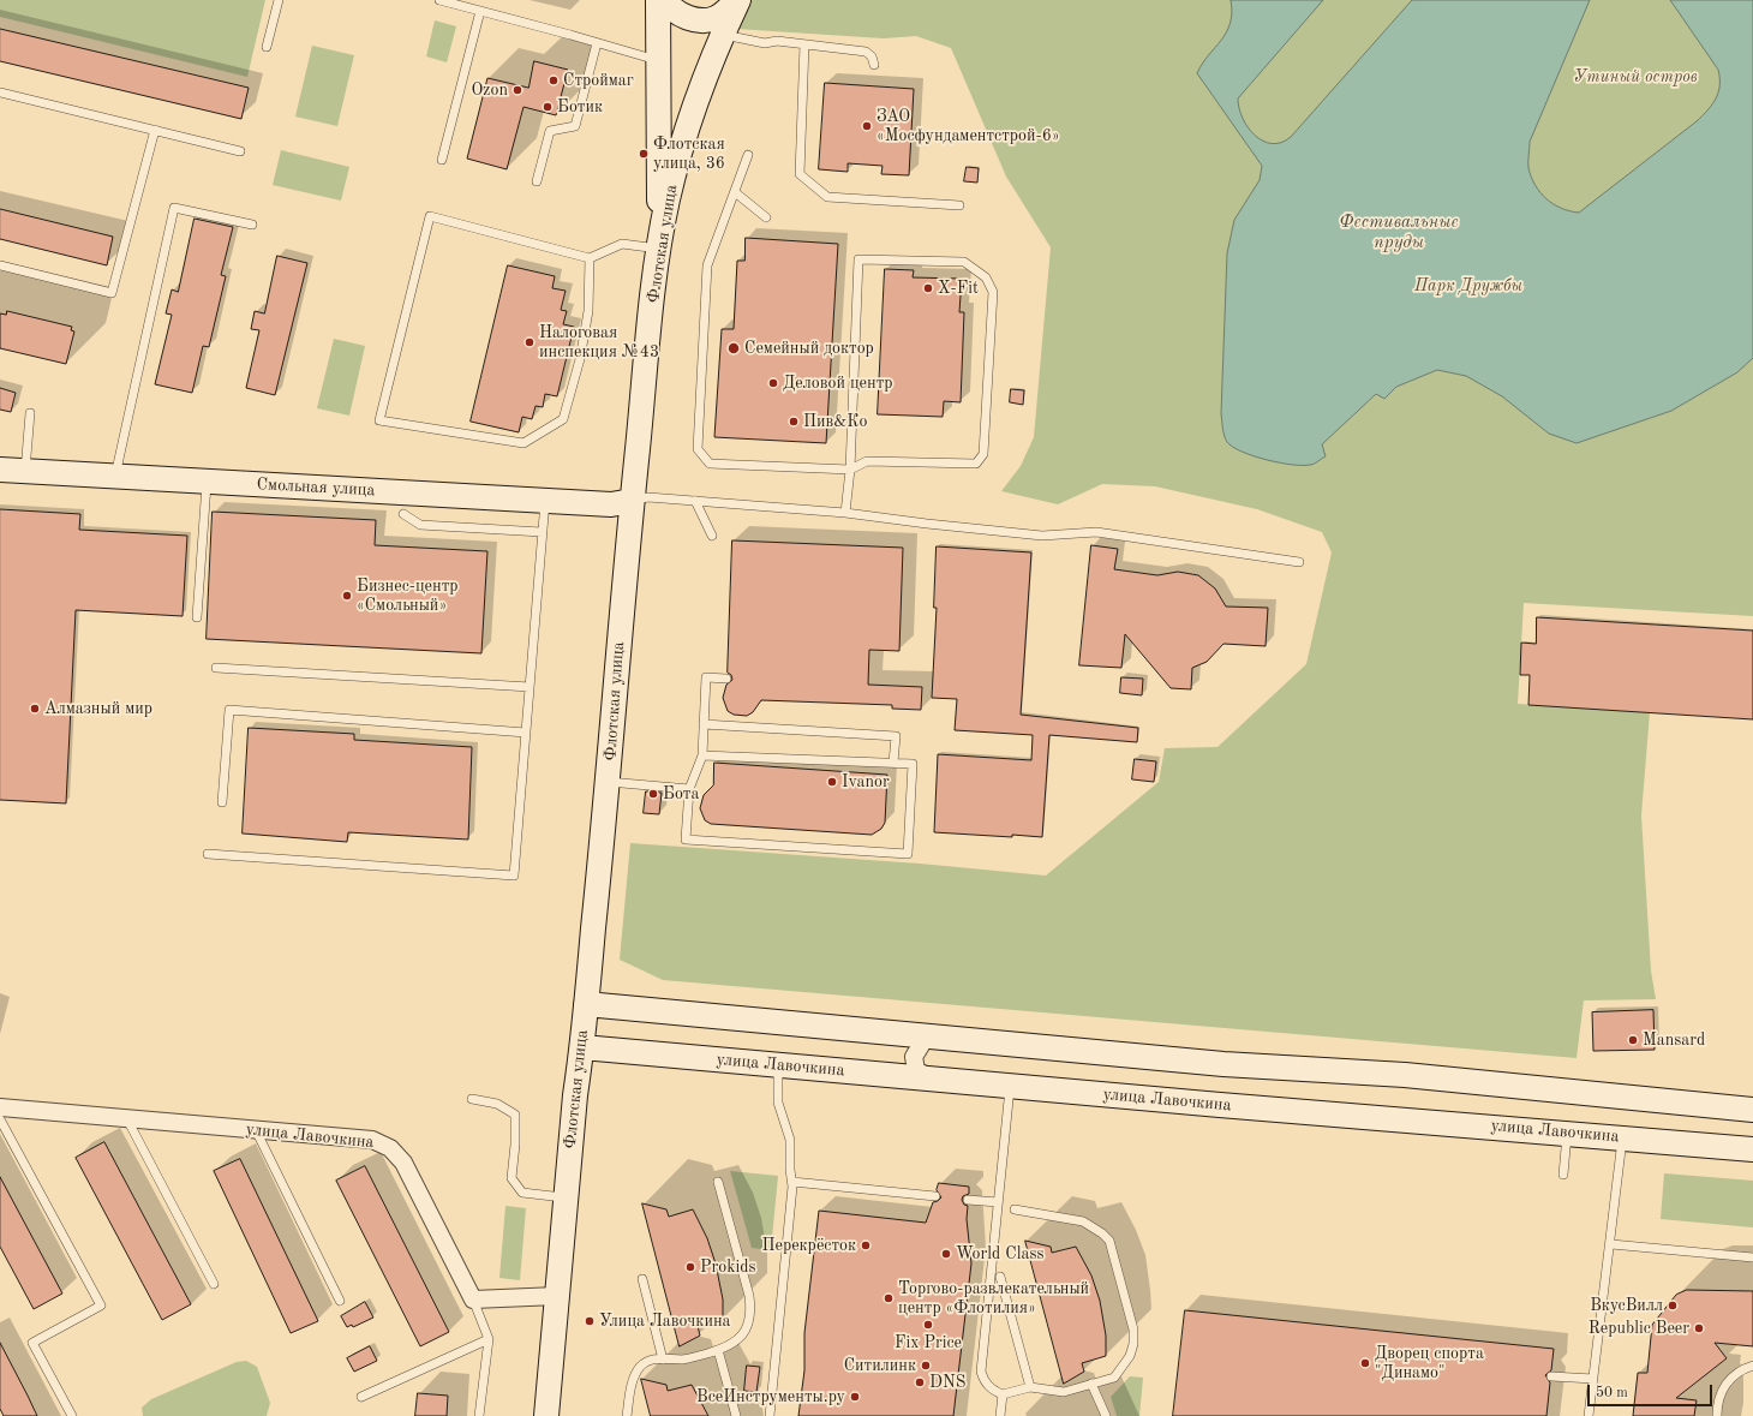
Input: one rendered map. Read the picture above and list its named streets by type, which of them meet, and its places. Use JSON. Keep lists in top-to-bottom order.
{
  "streets": {
    "main road": ["Флотская улица", "Смольная улица", "улица Лавочкина"]
  },
  "crossings": [
    ["Флотская улица", "Смольная улица"],
    ["Флотская улица", "улица Лавочкина"]
  ],
  "water": ["Фестивальные пруды"],
  "parks": ["Утиный остров", "Парк Дружбы"],
  "places": [
    "Строймаг",
    "Ozon",
    "Ботик",
    "ЗАО «Мосфундаментстрой-6»",
    "Флотская улица, 36",
    "X-Fit",
    "Налоговая инспекция №43",
    "Семейный доктор",
    "Деловой центр",
    "Пив&Ко",
    "Бизнес-центр «Смольный»",
    "Алмазный мир",
    "Ivanor",
    "Бота",
    "Mansard",
    "Перекрёсток",
    "World Class",
    "Prokids",
    "Торгово-развлекательный центр «Флотилия»",
    "ВкусВилл",
    "Улица Лавочкина",
    "Fix Price",
    "Republic Beer",
    "Дворец спорта \"Динамо\"",
    "Ситилинк",
    "DNS",
    "ВсеИнструменты.ру"
  ],
  "scale_bar": "50 m"
}
